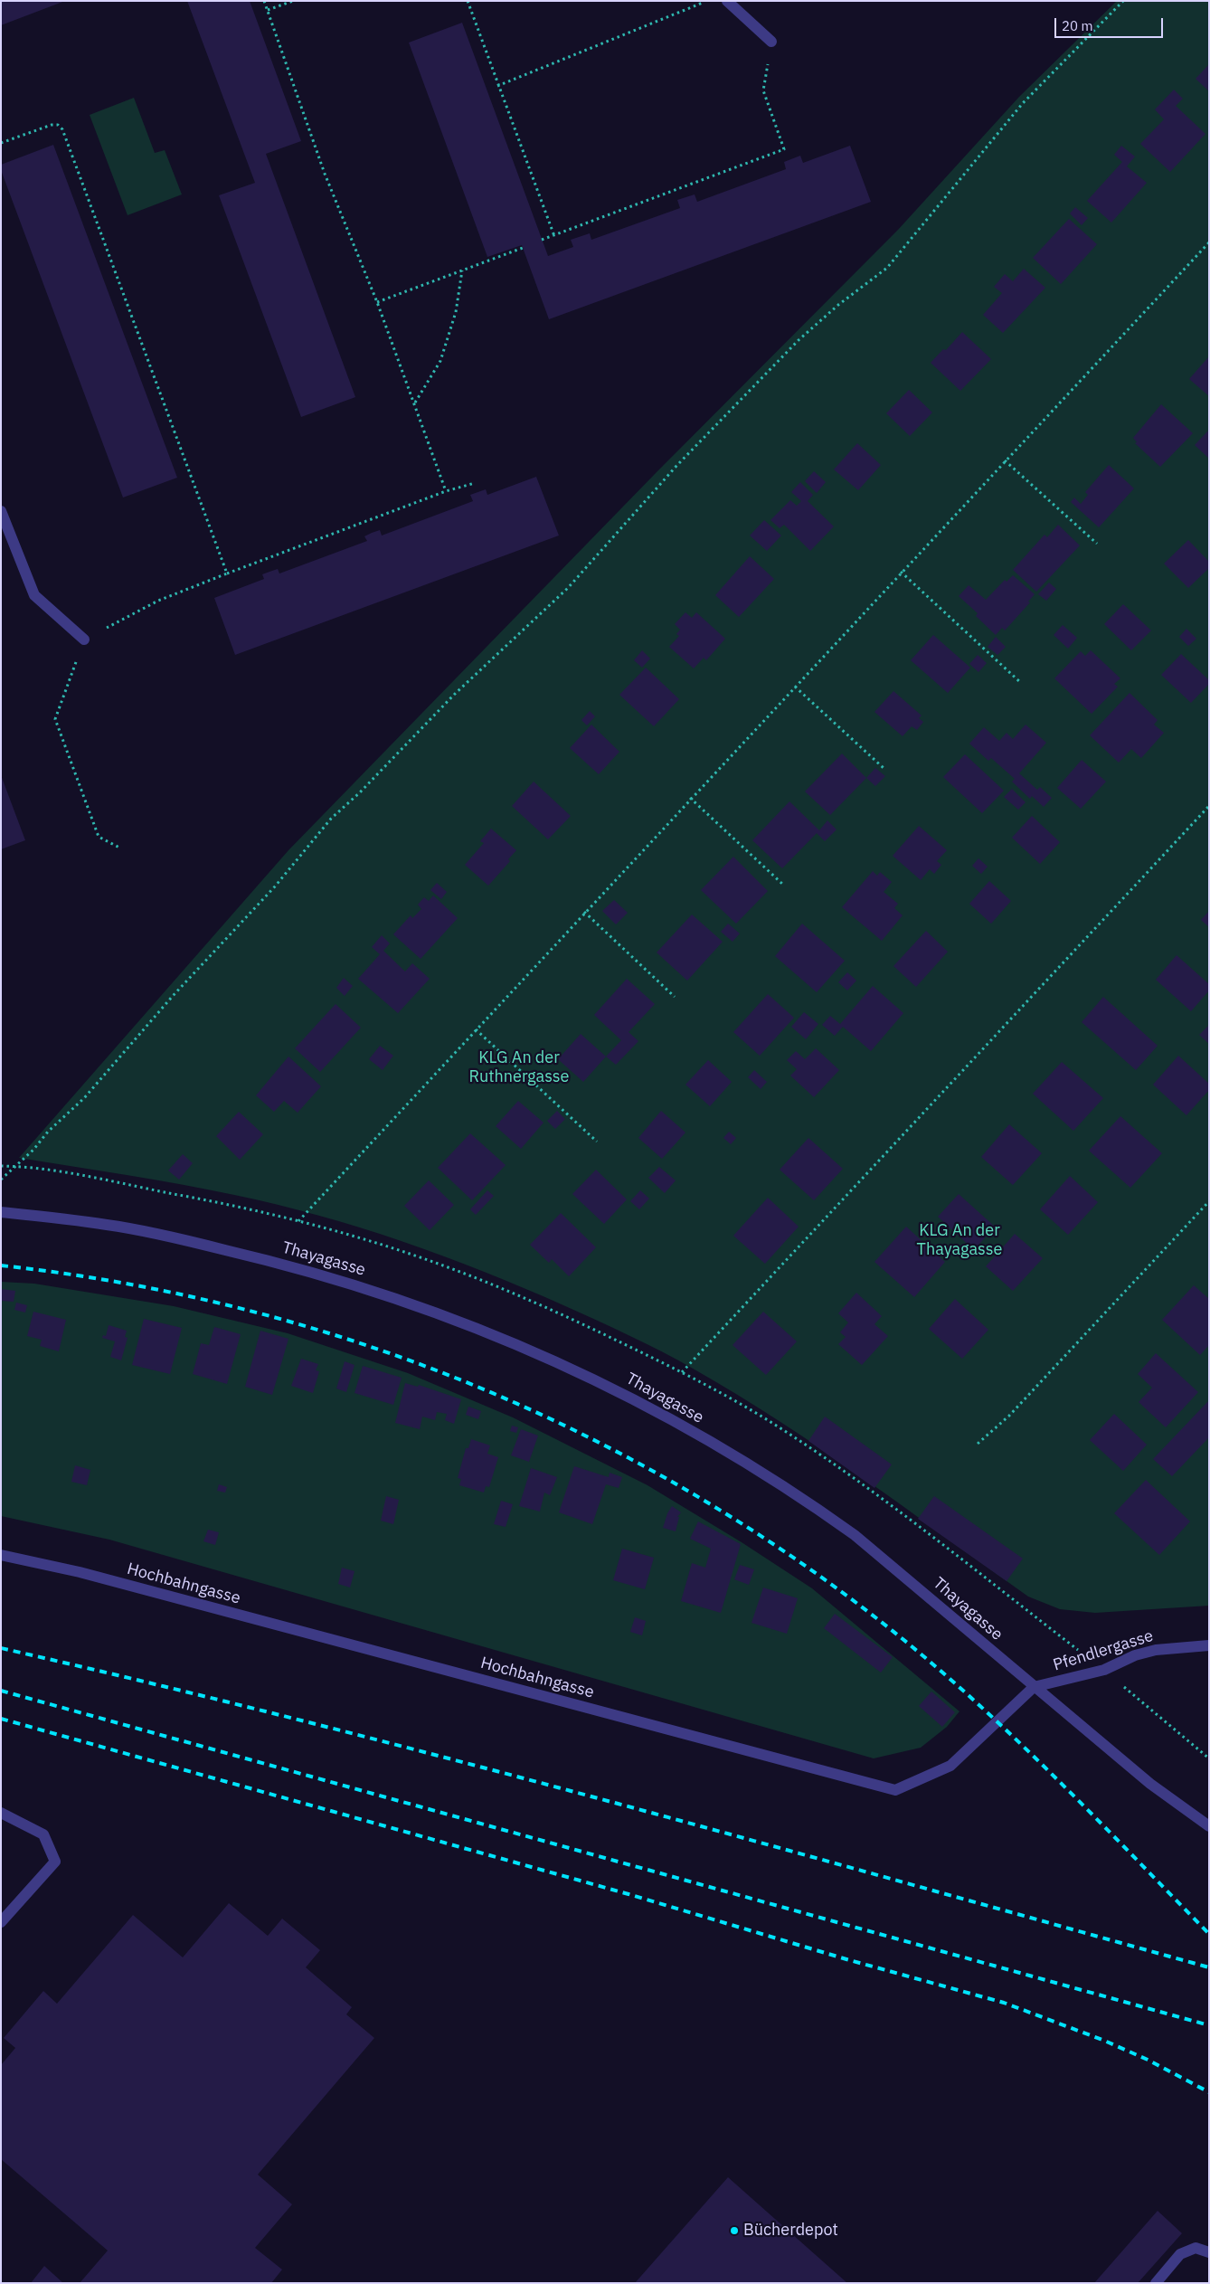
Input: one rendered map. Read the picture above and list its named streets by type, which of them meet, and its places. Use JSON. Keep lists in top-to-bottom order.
{
  "streets": {
    "street": ["Thayagasse", "Hochbahngasse", "Pfendlergasse"]
  },
  "crossings": [
    ["Thayagasse", "Hochbahngasse"],
    ["Thayagasse", "Pfendlergasse"],
    ["Hochbahngasse", "Pfendlergasse"]
  ],
  "parks": ["KLG An der Ruthnergasse", "KLG An der Thayagasse"],
  "places": ["Bücherdepot"],
  "scale_bar": "20 m"
}
